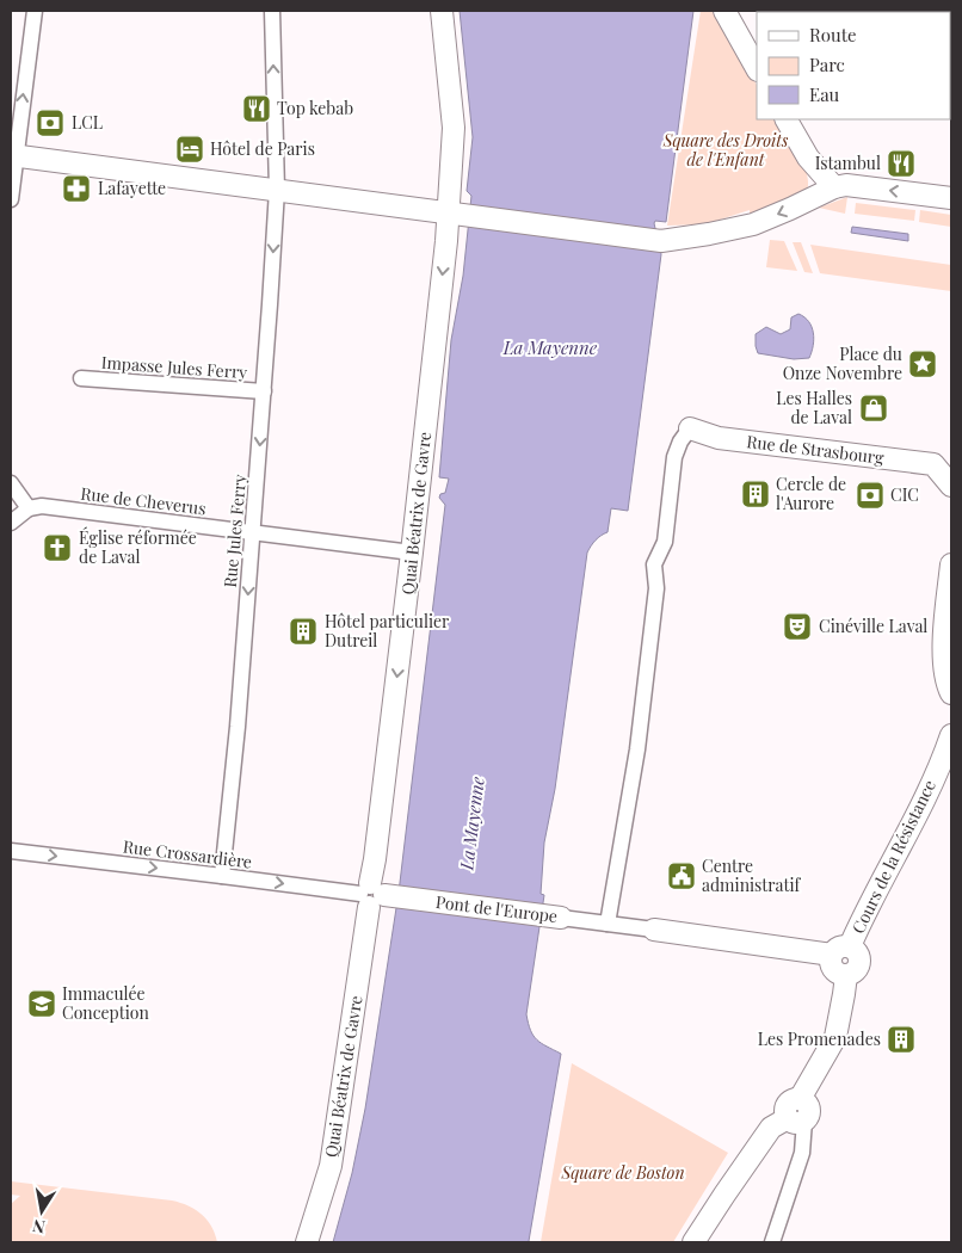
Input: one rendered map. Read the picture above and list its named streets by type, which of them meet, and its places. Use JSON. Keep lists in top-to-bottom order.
{
  "streets": {
    "street": [
      "Impasse Jules Ferry",
      "Rue de Strasbourg",
      "Rue de Cheverus",
      "Quai Béatrix de Gavre",
      "Rue Jules Ferry",
      "Rue Crossardière",
      "Cours de la Résistance",
      "Pont de l'Europe"
    ]
  },
  "crossings": [
    ["Impasse Jules Ferry", "Rue Jules Ferry"],
    ["Rue de Cheverus", "Quai Béatrix de Gavre"],
    ["Rue de Cheverus", "Rue Jules Ferry"],
    ["Quai Béatrix de Gavre", "Rue Crossardière"],
    ["Quai Béatrix de Gavre", "Pont de l'Europe"],
    ["Rue Jules Ferry", "Rue Crossardière"],
    ["Rue Crossardière", "Pont de l'Europe"]
  ],
  "one_way": ["Quai Béatrix de Gavre", "Rue Crossardière"],
  "water": ["La Mayenne"],
  "parks": ["Square des Droits de l'Enfant", "Square de Boston"],
  "places": {
    "restaurant": ["Top kebab", "Istambul"],
    "bank": ["LCL", "CIC"],
    "hotel": ["Hôtel de Paris"],
    "pharmacy": ["Lafayette"],
    "place": ["Place du Onze Novembre"],
    "shop": ["Les Halles de Laval"],
    "building": ["Cercle de l'Aurore", "Hôtel particulier Dutreil", "Les Promenades"],
    "church": ["Église réformée de Laval"],
    "theatre": ["Cinéville Laval"],
    "public building": ["Centre administratif"],
    "school or university": ["Immaculée Conception"]
  },
  "legend": ["Route", "Parc", "Eau"],
  "north": "bottom"
}
